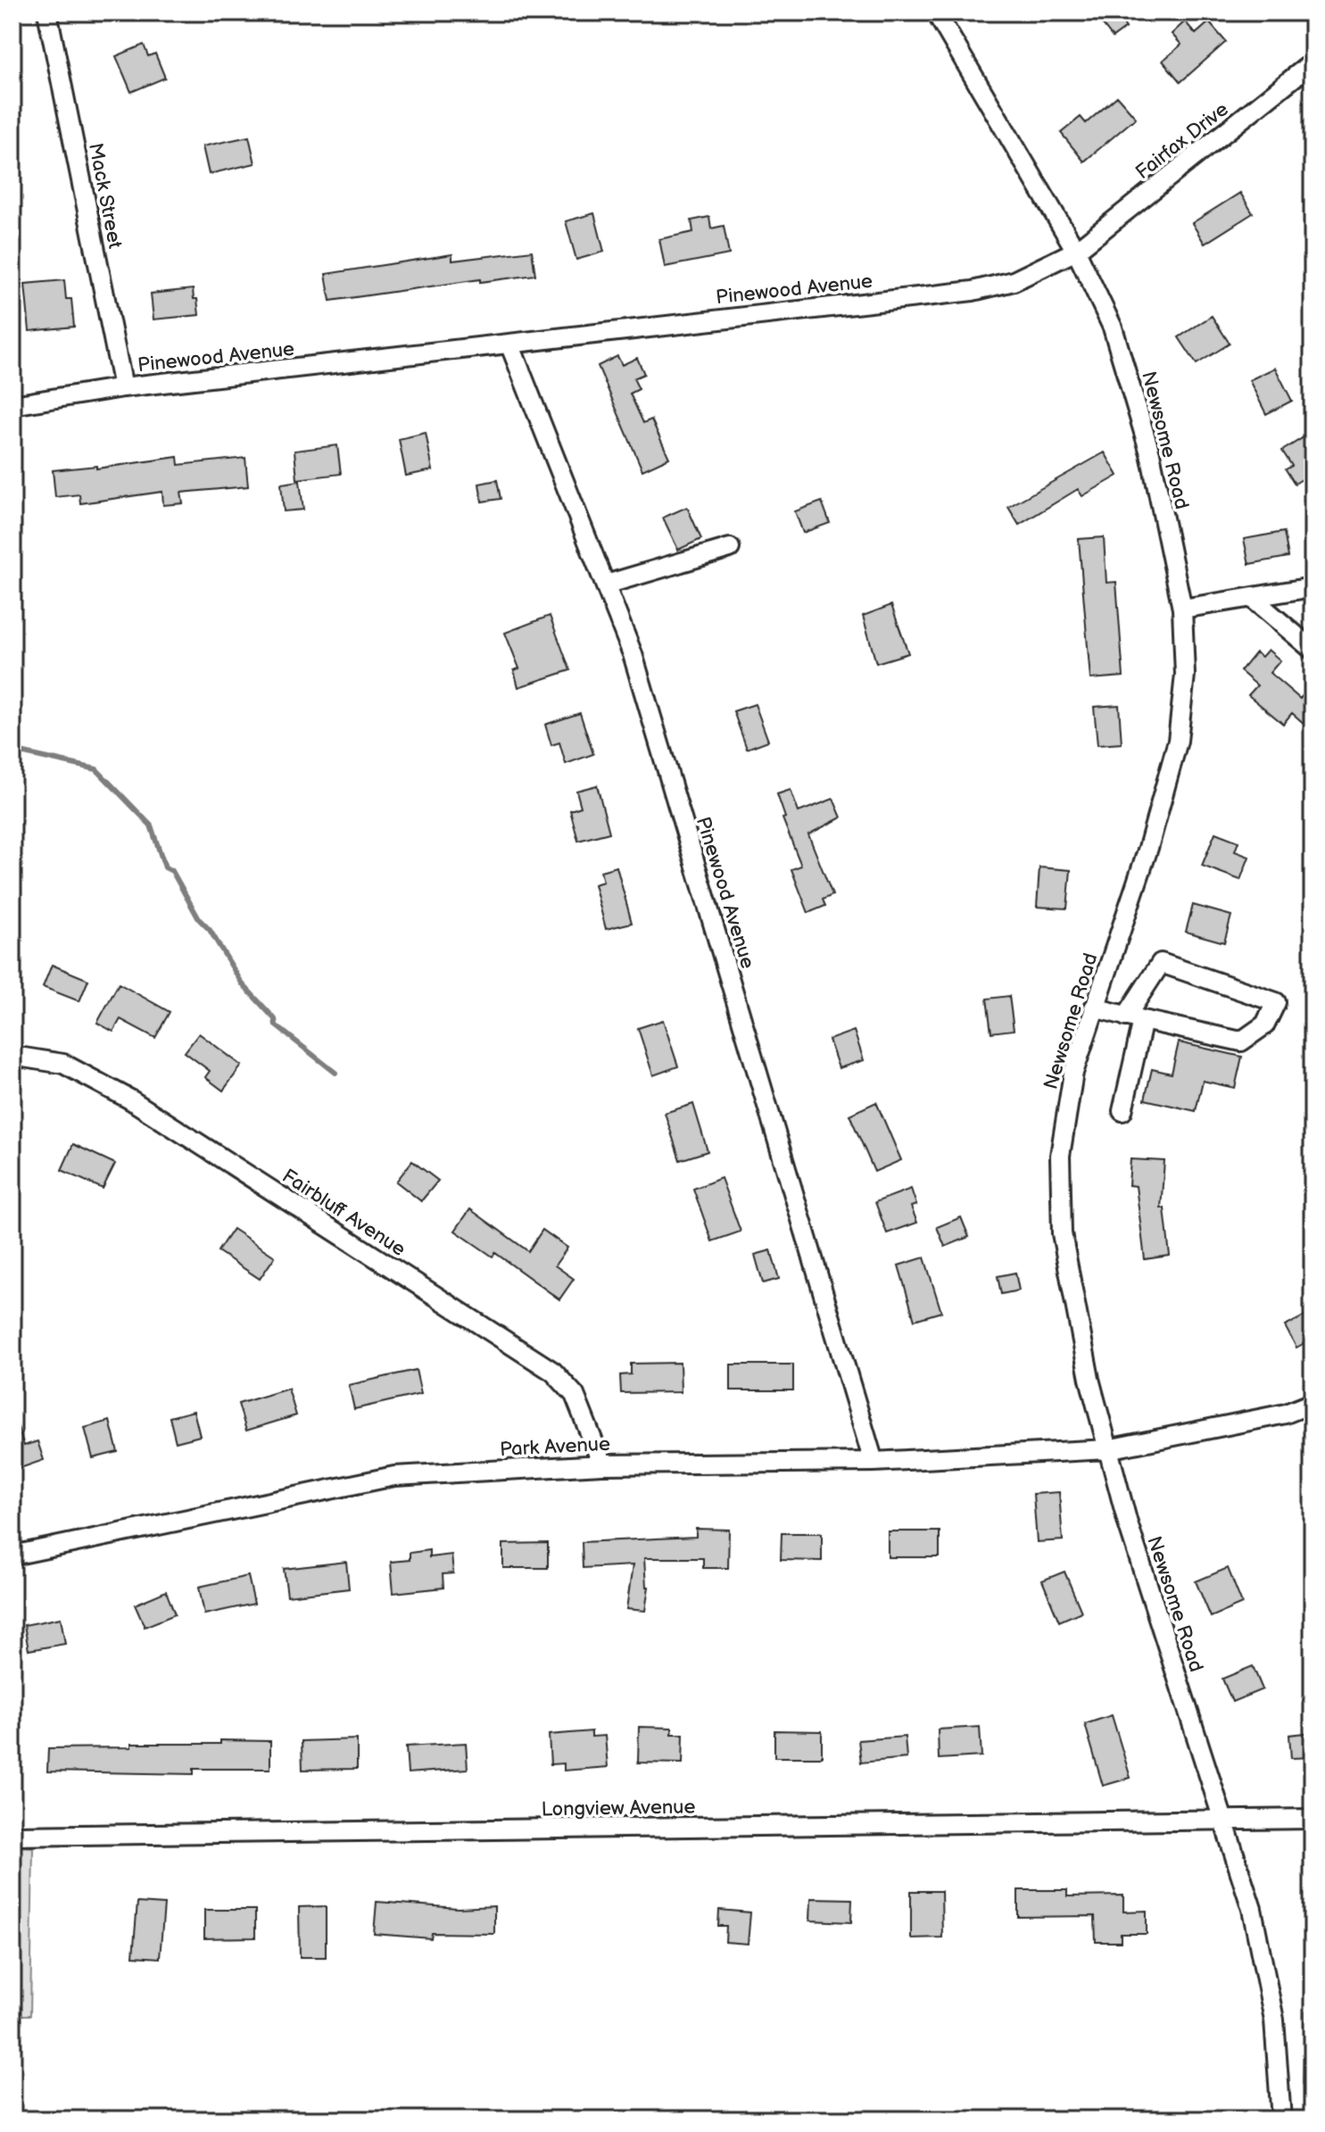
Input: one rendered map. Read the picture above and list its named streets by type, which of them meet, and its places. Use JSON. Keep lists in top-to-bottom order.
{
  "streets": {
    "street": [
      "Fairfax Drive",
      "Mack Street",
      "Pinewood Avenue",
      "Newsome Road",
      "Fairbluff Avenue",
      "Park Avenue",
      "Longview Avenue"
    ]
  },
  "crossings": [
    ["Fairfax Drive", "Pinewood Avenue"],
    ["Fairfax Drive", "Newsome Road"],
    ["Mack Street", "Pinewood Avenue"],
    ["Pinewood Avenue", "Newsome Road"],
    ["Pinewood Avenue", "Park Avenue"],
    ["Newsome Road", "Park Avenue"],
    ["Newsome Road", "Longview Avenue"],
    ["Fairbluff Avenue", "Park Avenue"]
  ]
}
